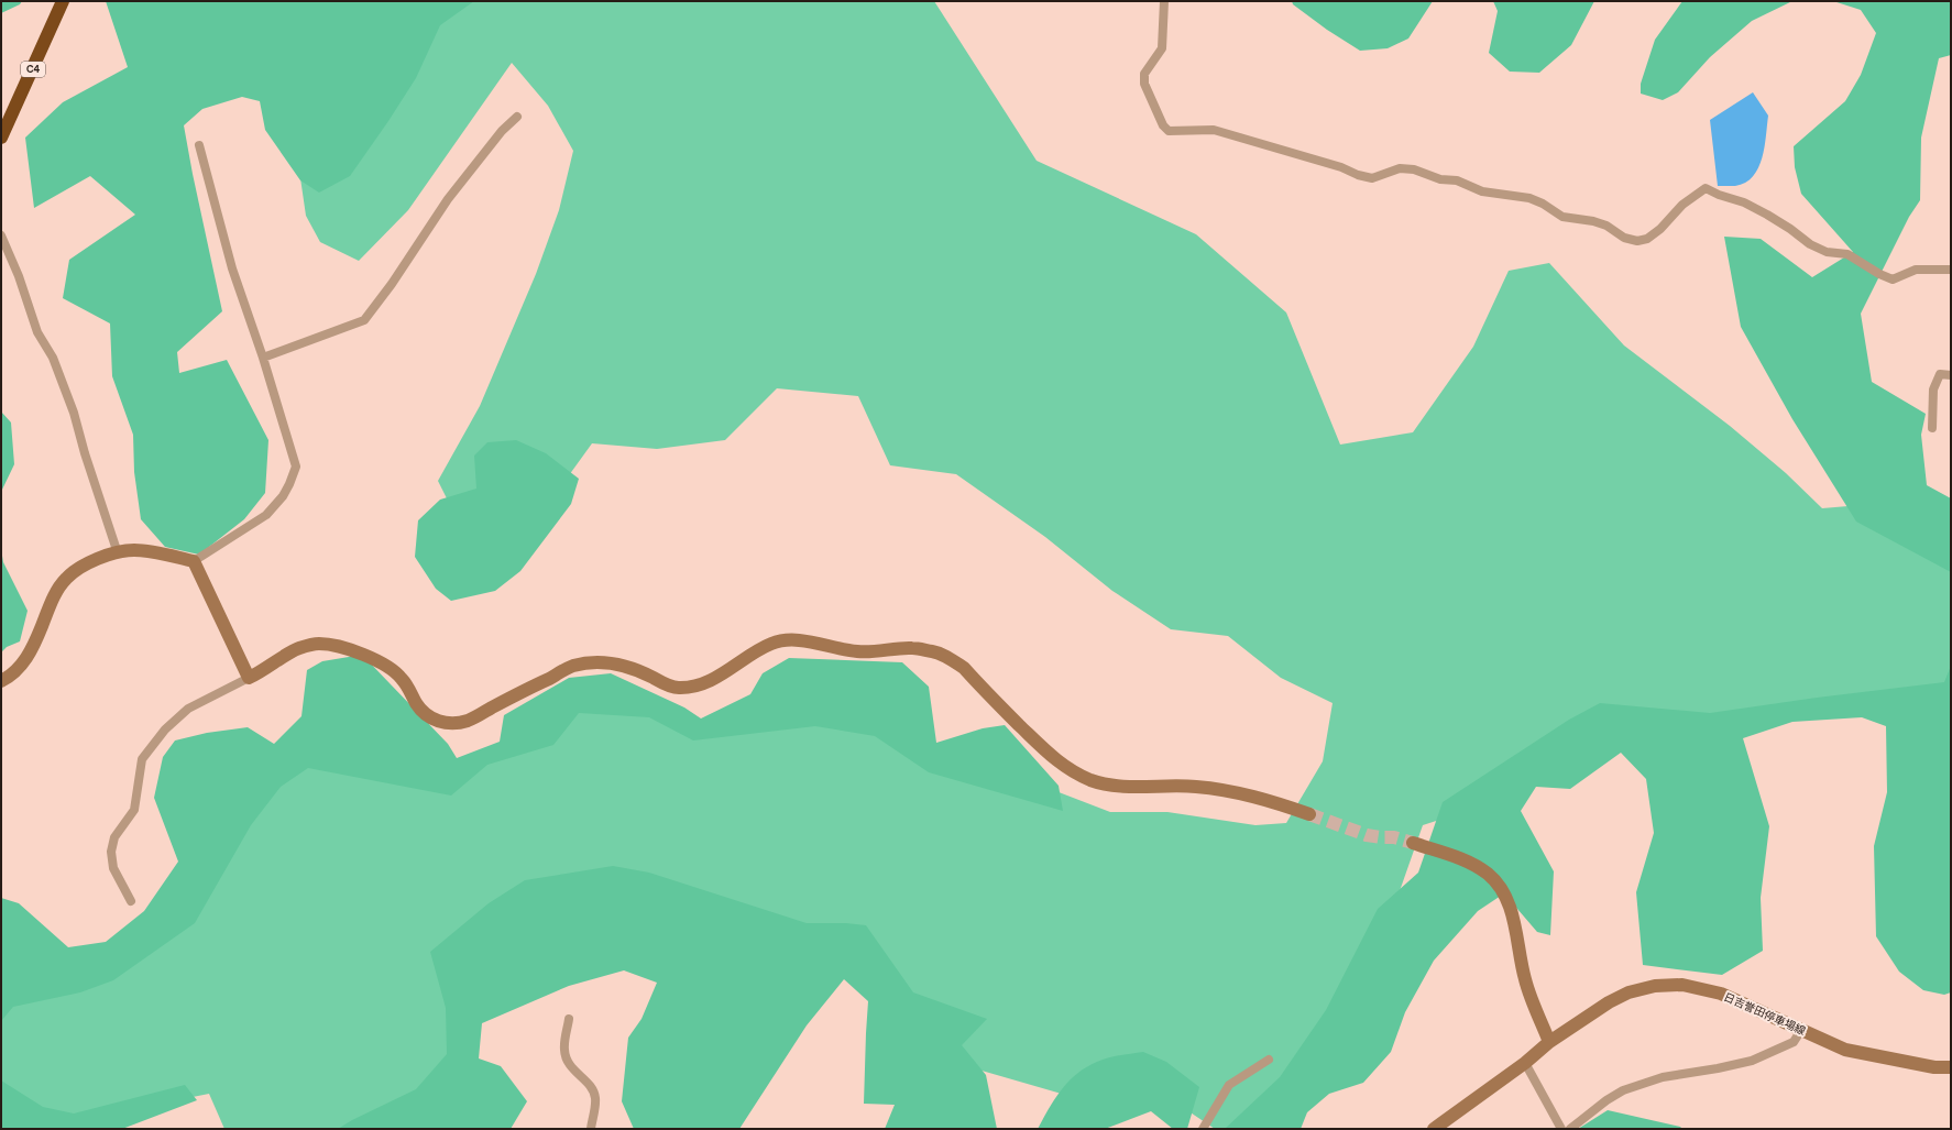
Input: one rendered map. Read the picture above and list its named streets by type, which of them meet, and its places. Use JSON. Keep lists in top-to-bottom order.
{
  "streets": {
    "highway": ["C4"],
    "street": ["日吉誉田停車場線"]
  }
}
